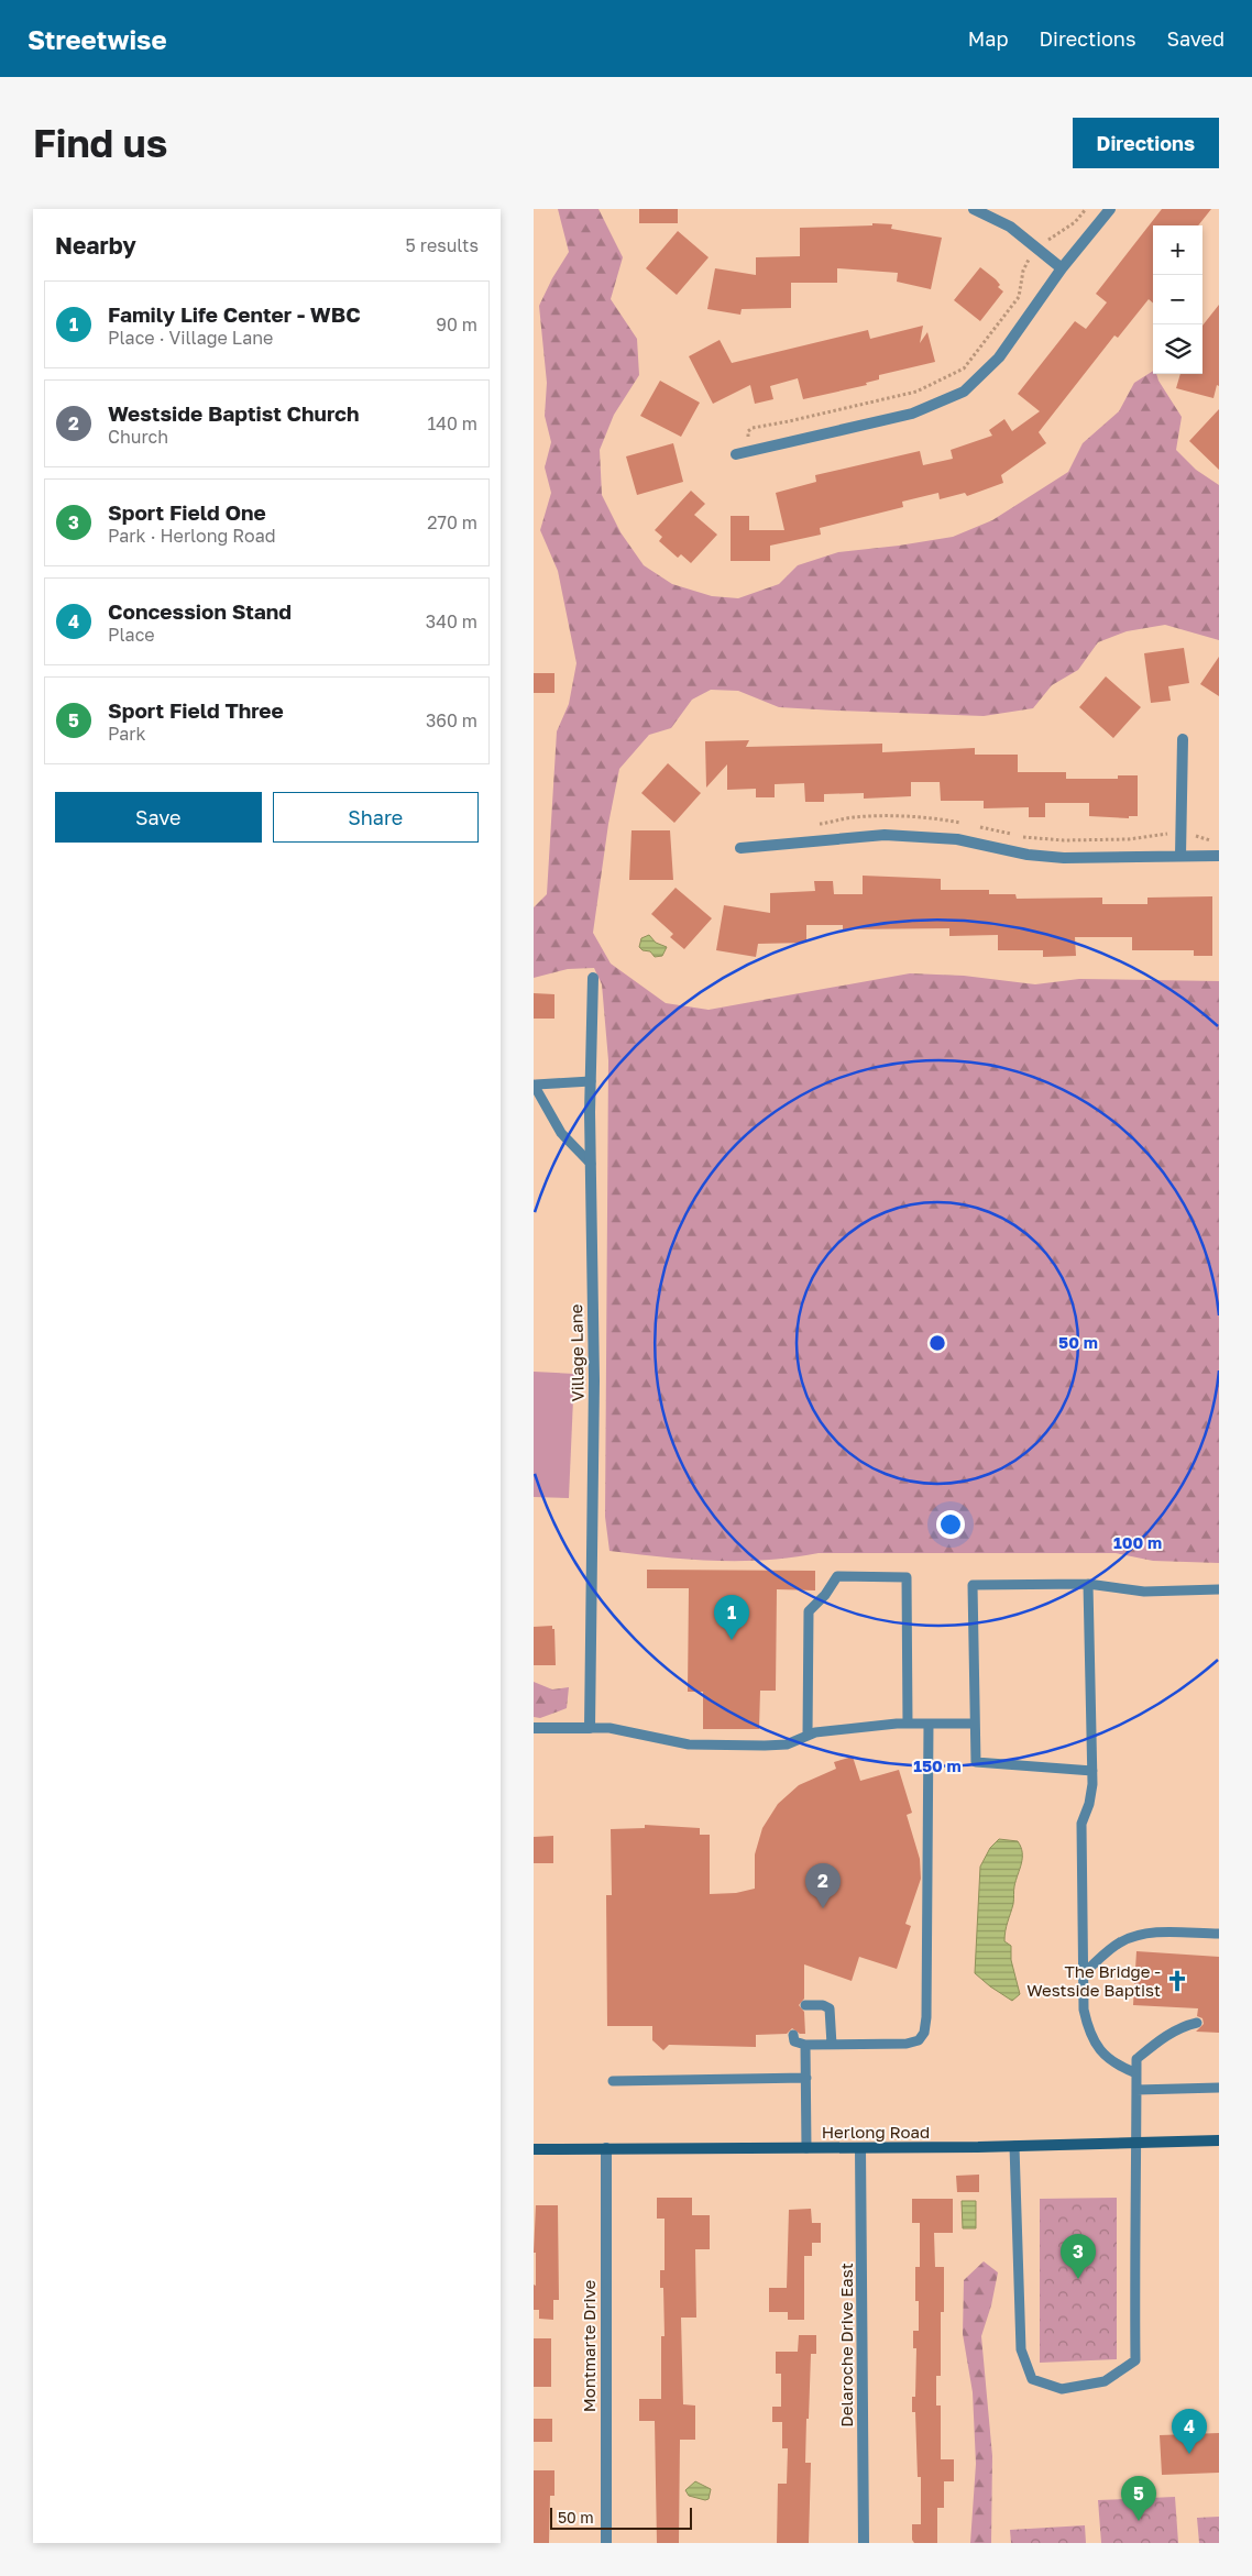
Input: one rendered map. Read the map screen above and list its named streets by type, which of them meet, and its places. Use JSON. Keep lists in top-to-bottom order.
{
  "streets": {
    "street": [
      "Village Lane",
      "Herlong Road",
      "Delaroche Drive East",
      "Montmarte Drive"
    ]
  },
  "crossings": [
    ["Herlong Road", "Delaroche Drive East"],
    ["Herlong Road", "Montmarte Drive"]
  ],
  "places": {
    "church": ["The Bridge - Westside Baptist"]
  },
  "scale_bar": "50 m",
  "page": {
    "header": "Streetwise",
    "nav": ["Map", "Directions", "Saved"],
    "buttons": [
      "Directions",
      ["Save", "Share"]
    ],
    "title": "Find us",
    "heading": ["Nearby", "5 results"],
    "map_buttons": ["+", "−"],
    "list": [
      {
        "mark": "1",
        "name": "Family Life Center - WBC",
        "note": "Place · Village Lane",
        "value": "90 m"
      },
      {
        "mark": "2",
        "name": "Westside Baptist Church",
        "note": "Church",
        "value": "140 m"
      },
      {
        "mark": "3",
        "name": "Sport Field One",
        "note": "Park · Herlong Road",
        "value": "270 m"
      },
      {
        "mark": "4",
        "name": "Concession Stand",
        "note": "Place",
        "value": "340 m"
      },
      {
        "mark": "5",
        "name": "Sport Field Three",
        "note": "Park",
        "value": "360 m"
      }
    ],
    "pins": [
      "1",
      "2",
      "3",
      "4",
      "5"
    ],
    "scale": "50 m"
  },
  "rings": ["50 m", "100 m", "150 m"]
}
